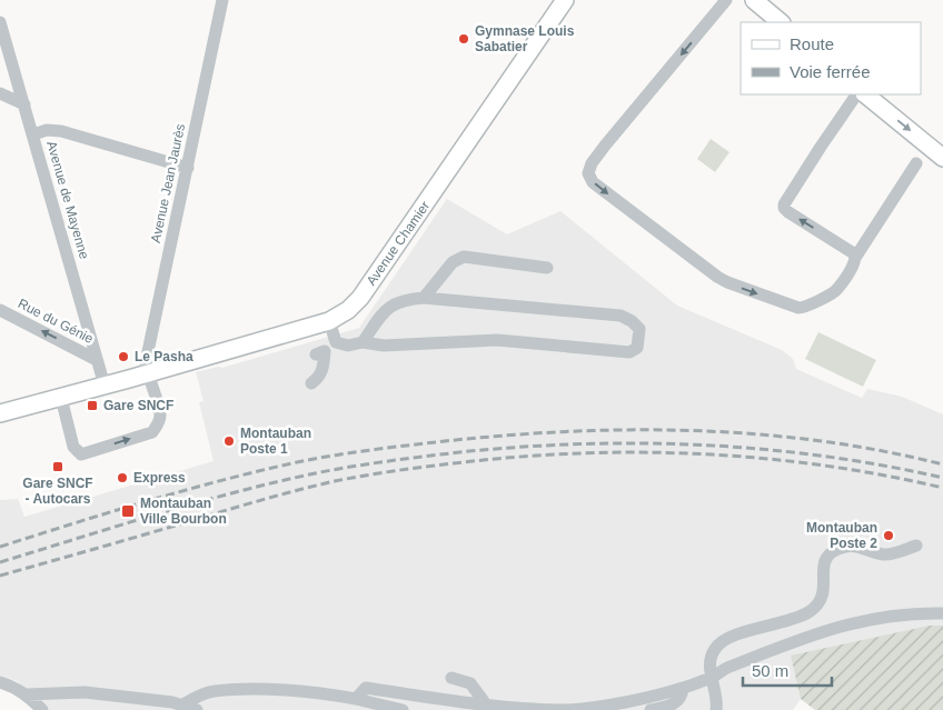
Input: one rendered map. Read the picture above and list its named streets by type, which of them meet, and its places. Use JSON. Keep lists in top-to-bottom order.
{
  "streets": {
    "main road": ["Avenue Chamier"],
    "street": ["Avenue Jean Jaurès", "Avenue de Mayenne", "Rue du Génie"]
  },
  "crossings": [
    ["Avenue Jean Jaurès", "Avenue Chamier"],
    ["Avenue de Mayenne", "Avenue Chamier"],
    ["Avenue de Mayenne", "Rue du Génie"]
  ],
  "one_way": ["Rue du Génie"],
  "places": {
    "other": [
      "Gymnase Louis Sabatier",
      "Le Pasha",
      "Montauban Poste 1",
      "Express",
      "Montauban Poste 2"
    ],
    "transit": ["Gare SNCF", "Gare SNCF - Autocars", "Montauban Ville Bourbon"]
  },
  "legend": ["Route", "Voie ferrée"],
  "scale_bar": "50 m"
}
